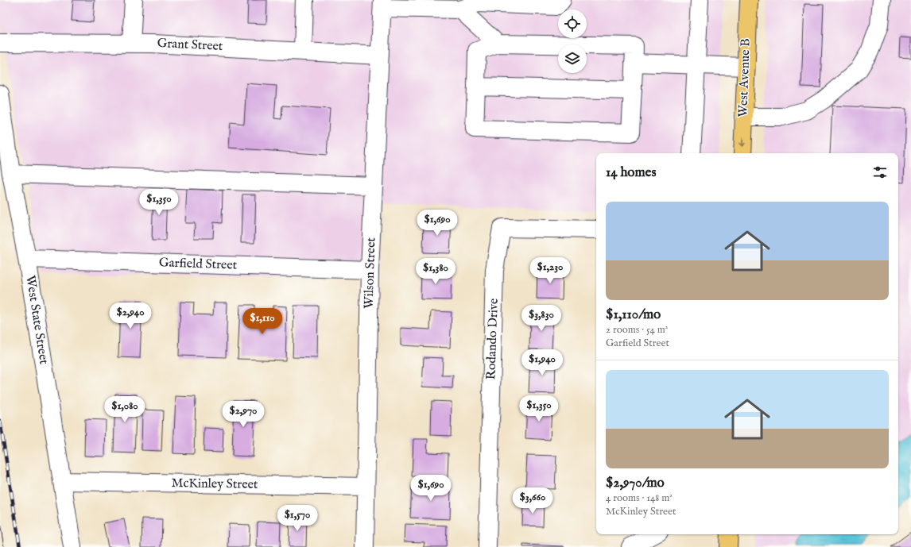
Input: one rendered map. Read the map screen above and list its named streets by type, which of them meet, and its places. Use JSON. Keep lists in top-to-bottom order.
{
  "streets": {
    "main road": ["West Avenue B"],
    "street": [
      "Grant Street",
      "Garfield Street",
      "Wilson Street",
      "West State Street",
      "Rodando Drive",
      "McKinley Street"
    ]
  },
  "crossings": [
    ["Grant Street", "Wilson Street"],
    ["Garfield Street", "Wilson Street"],
    ["Garfield Street", "West State Street"],
    ["Wilson Street", "McKinley Street"],
    ["West State Street", "McKinley Street"]
  ],
  "page": {
    "heading": "14 homes",
    "price": [
      "$1,350",
      "$1,690",
      "$1,230",
      "$1,380",
      "$2,940",
      "$3,830",
      "$1,110",
      "$1,940",
      "$1,350",
      "$1,080",
      "$2,970",
      "$1,690",
      "$3,660",
      "$1,570"
    ],
    "list": [
      {
        "name": "$1,110/mo",
        "note": "2 rooms · 54 m² · Garfield Street"
      },
      {
        "name": "$2,970/mo",
        "note": "4 rooms · 148 m² · McKinley Street"
      }
    ]
  }
}
